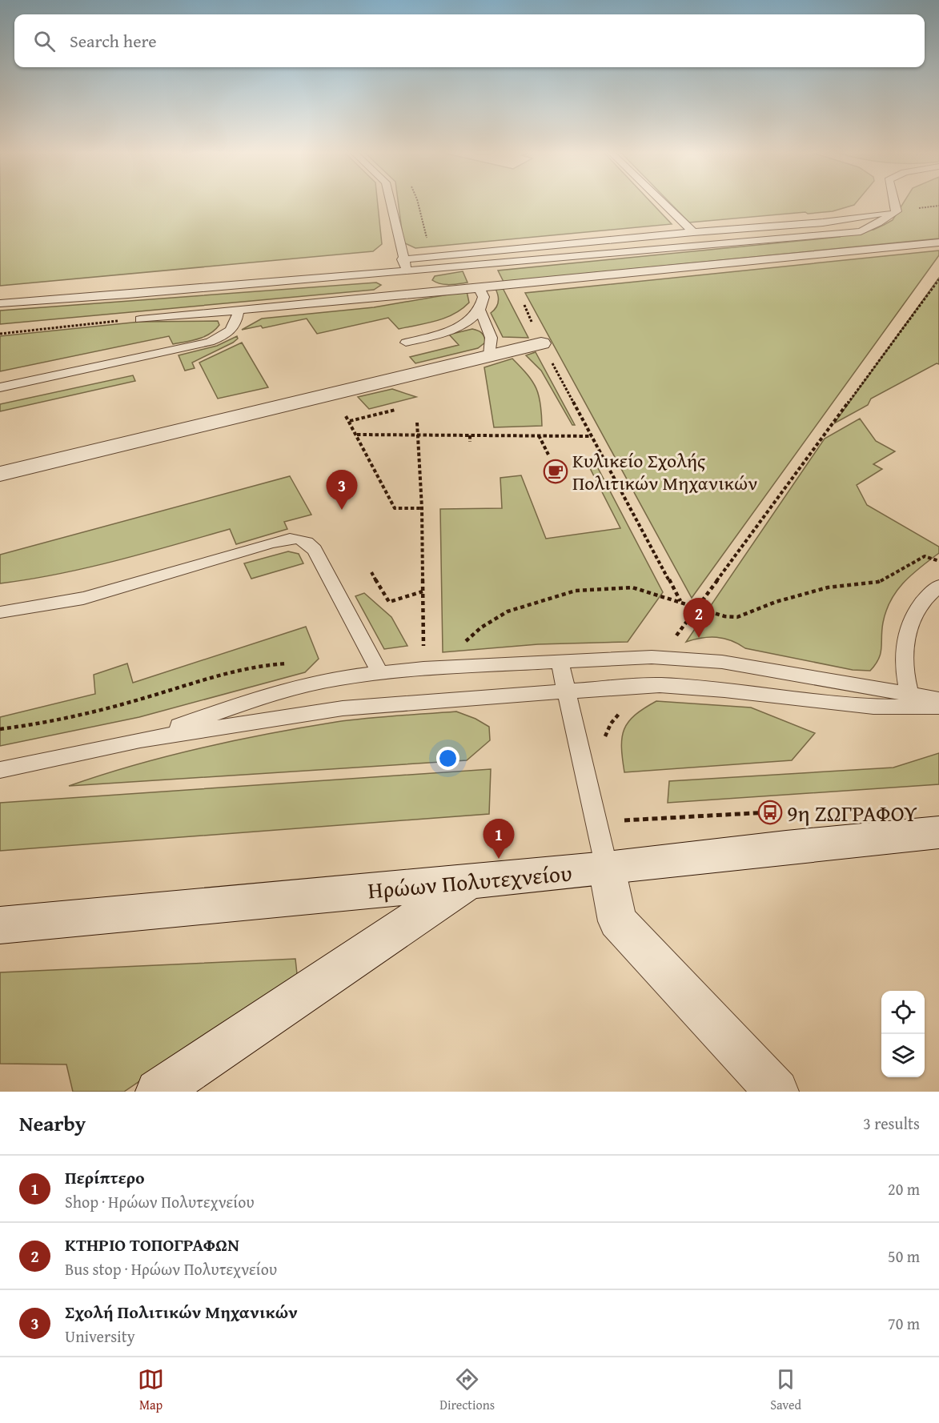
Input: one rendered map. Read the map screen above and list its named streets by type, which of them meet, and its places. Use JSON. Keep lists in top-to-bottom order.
{
  "streets": {
    "street": ["Ηρώων Πολυτεχνείου"]
  },
  "places": {
    "cafe": ["Κυλικείο Σχολής Πολιτικών Μηχανικών"],
    "bus stop": ["9η ΖΩΓΡΑΦΟΥ"]
  },
  "page": {
    "search": "Search here",
    "pins": ["3", "2", "1"],
    "heading": ["Nearby", "3 results"],
    "list": [
      {
        "mark": "1",
        "name": "Περίπτερο",
        "note": "Shop · Ηρώων Πολυτεχνείου",
        "value": "20 m"
      },
      {
        "mark": "2",
        "name": "ΚΤΗΡΙΟ ΤΟΠΟΓΡΑΦΩΝ",
        "note": "Bus stop · Ηρώων Πολυτεχνείου",
        "value": "50 m"
      },
      {
        "mark": "3",
        "name": "Σχολή Πολιτικών Μηχανικών",
        "note": "University",
        "value": "70 m"
      }
    ],
    "nav": ["Map", "Directions", "Saved"]
  }
}
